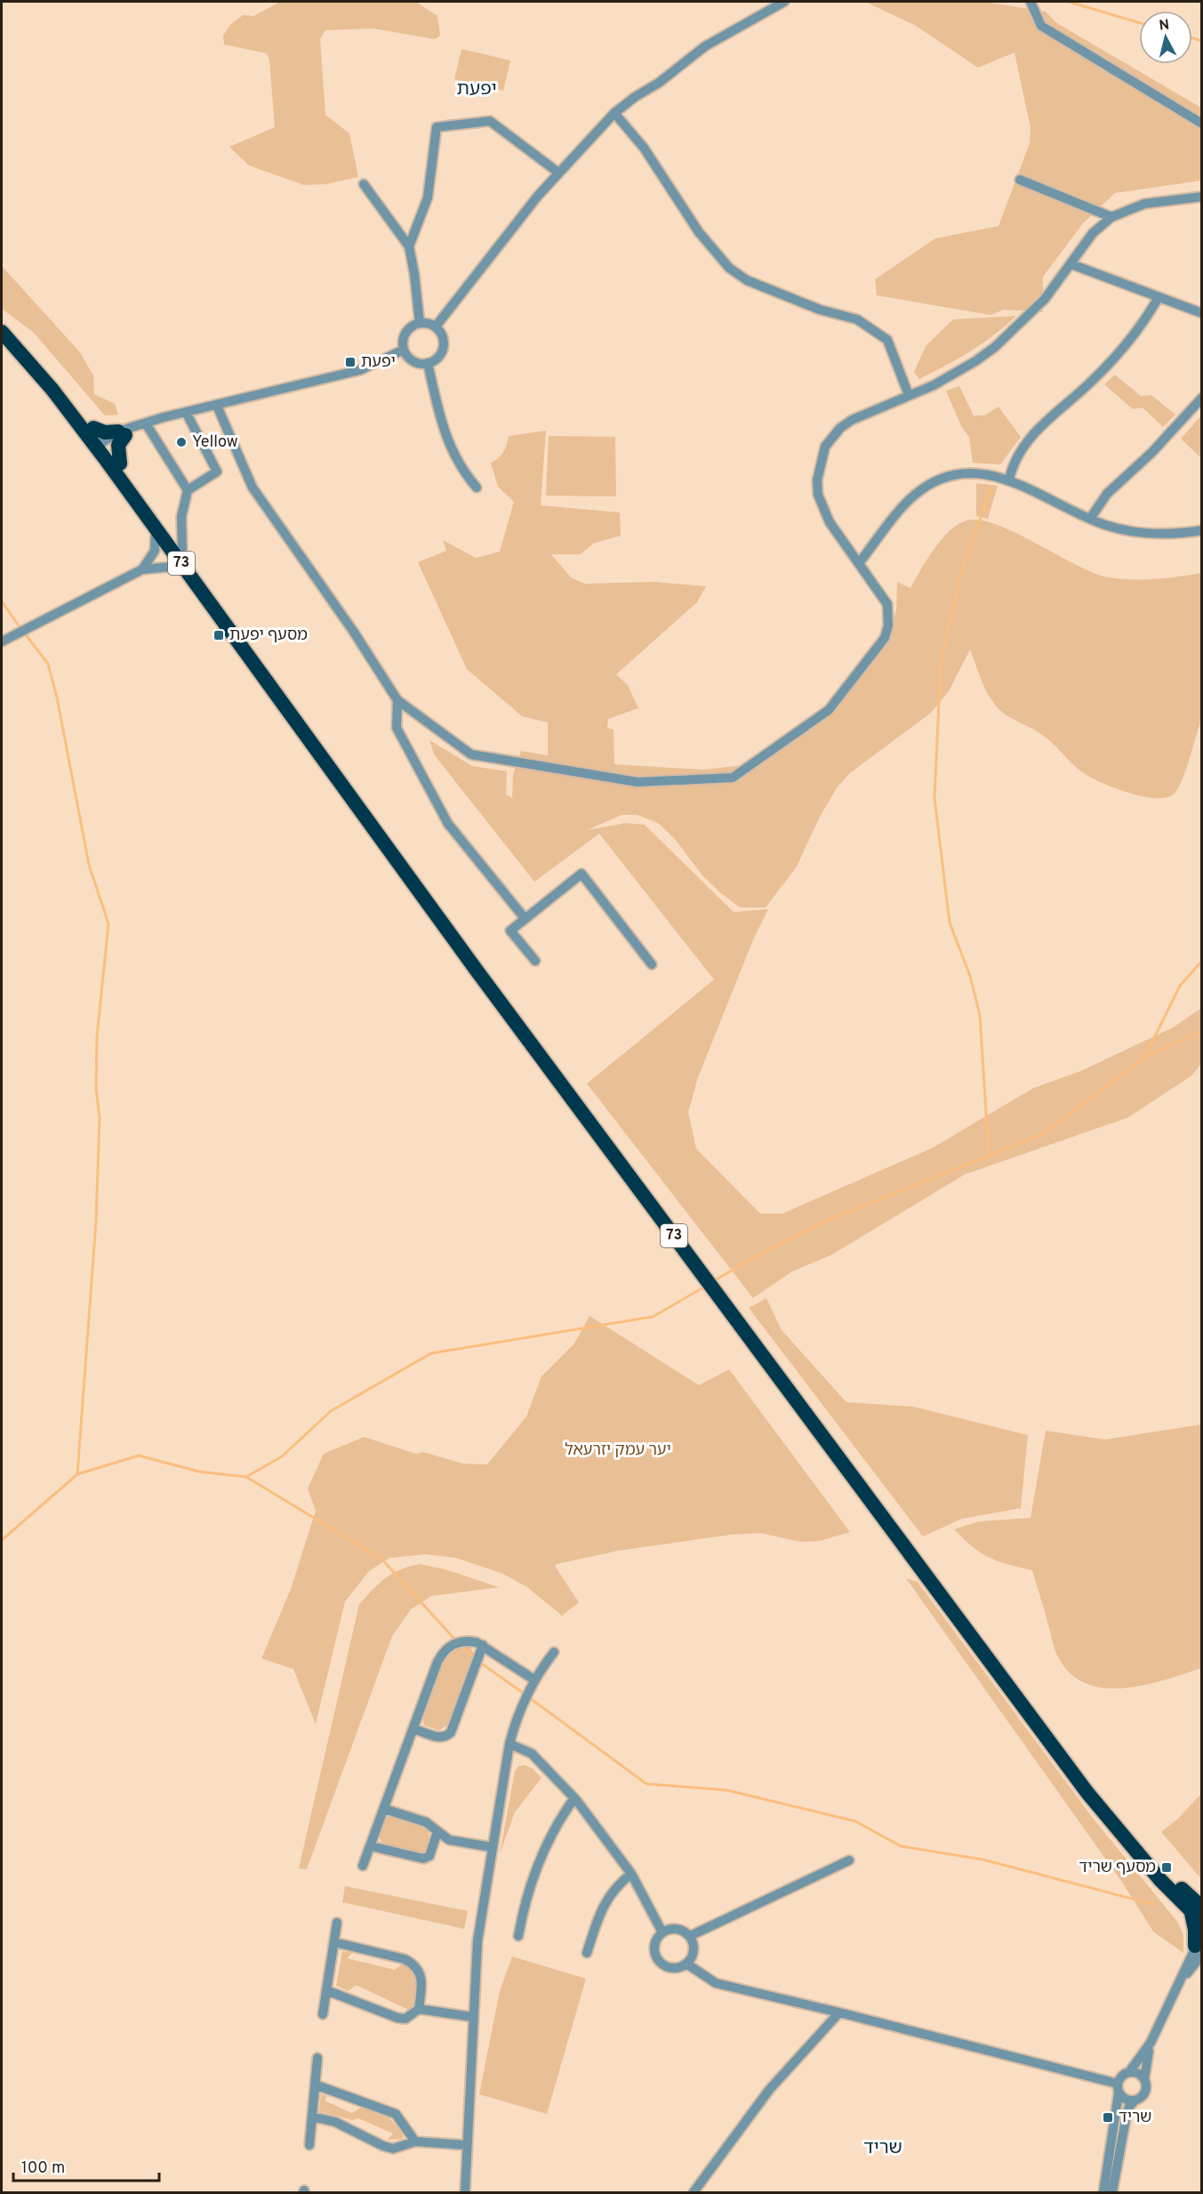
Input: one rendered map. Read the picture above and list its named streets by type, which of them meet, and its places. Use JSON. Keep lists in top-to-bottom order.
{
  "streets": {
    "highway": ["73"]
  },
  "districts": ["יפעת", "שריד"],
  "parks": ["יער עמק יזרעאל"],
  "places": {
    "transit": [
      "יפעת",
      "מסעף יפעת",
      "מסעף שריד",
      "שריד"
    ],
    "other": ["Yellow"]
  },
  "scale_bar": "100 m",
  "north": "top"
}
